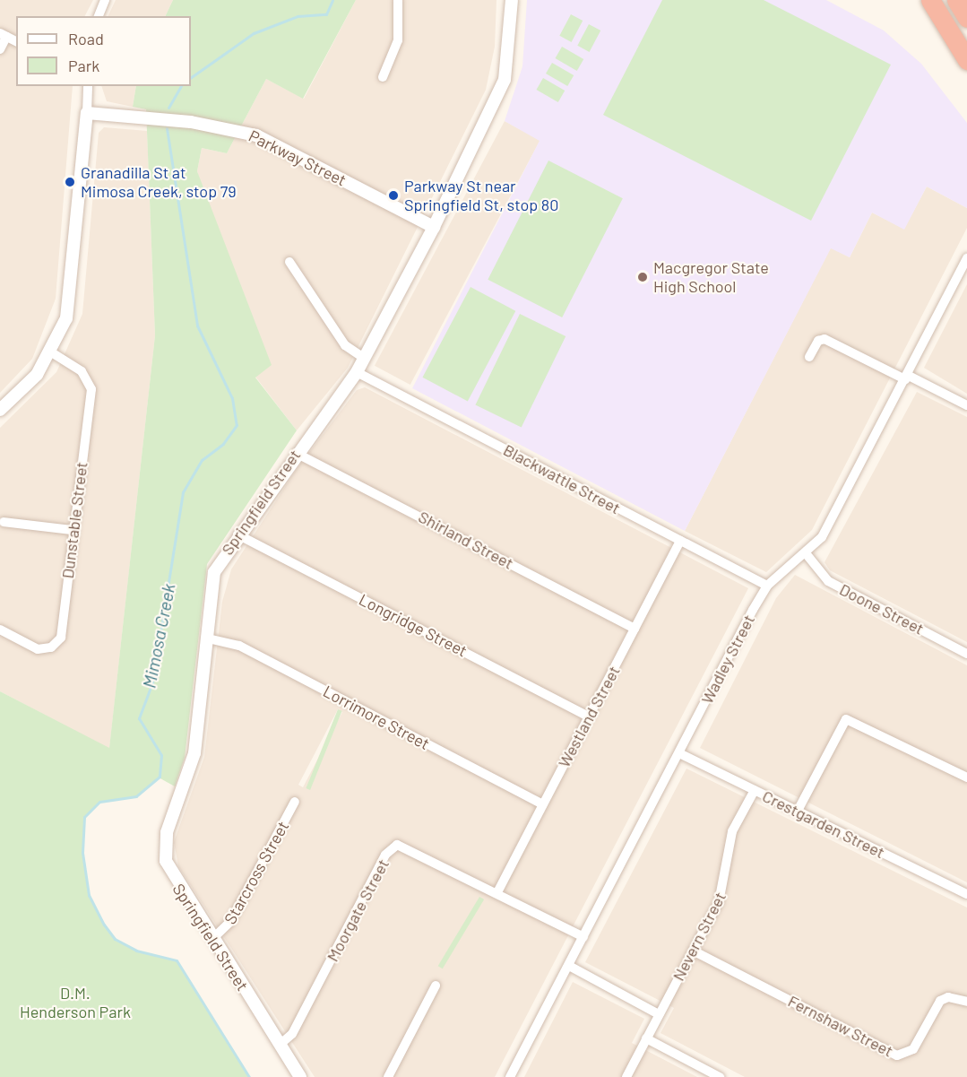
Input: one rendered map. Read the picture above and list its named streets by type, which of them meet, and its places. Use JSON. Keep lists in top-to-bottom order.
{
  "streets": {
    "street": [
      "Parkway Street",
      "Blackwattle Street",
      "Springfield Street",
      "Dunstable Street",
      "Shirland Street",
      "Doone Street",
      "Longridge Street",
      "Wadley Street",
      "Westland Street",
      "Lorrimore Street",
      "Crestgarden Street",
      "Starcross Street",
      "Moorgate Street",
      "Nevern Street",
      "Fernshaw Street"
    ]
  },
  "crossings": [
    ["Parkway Street", "Springfield Street"],
    ["Blackwattle Street", "Springfield Street"],
    ["Blackwattle Street", "Wadley Street"],
    ["Blackwattle Street", "Westland Street"],
    ["Springfield Street", "Shirland Street"],
    ["Springfield Street", "Longridge Street"],
    ["Springfield Street", "Lorrimore Street"],
    ["Springfield Street", "Starcross Street"],
    ["Springfield Street", "Moorgate Street"],
    ["Shirland Street", "Westland Street"],
    ["Doone Street", "Wadley Street"],
    ["Longridge Street", "Westland Street"],
    ["Wadley Street", "Crestgarden Street"],
    ["Wadley Street", "Moorgate Street"],
    ["Westland Street", "Lorrimore Street"],
    ["Westland Street", "Moorgate Street"],
    ["Crestgarden Street", "Nevern Street"],
    ["Nevern Street", "Fernshaw Street"]
  ],
  "water": ["Mimosa Creek"],
  "parks": ["D.M. Henderson Park"],
  "places": ["Granadilla St at Mimosa Creek, stop 79", "Parkway St near Springfield St, stop 80", "Macgregor State High School"],
  "legend": ["Road", "Park"]
}
